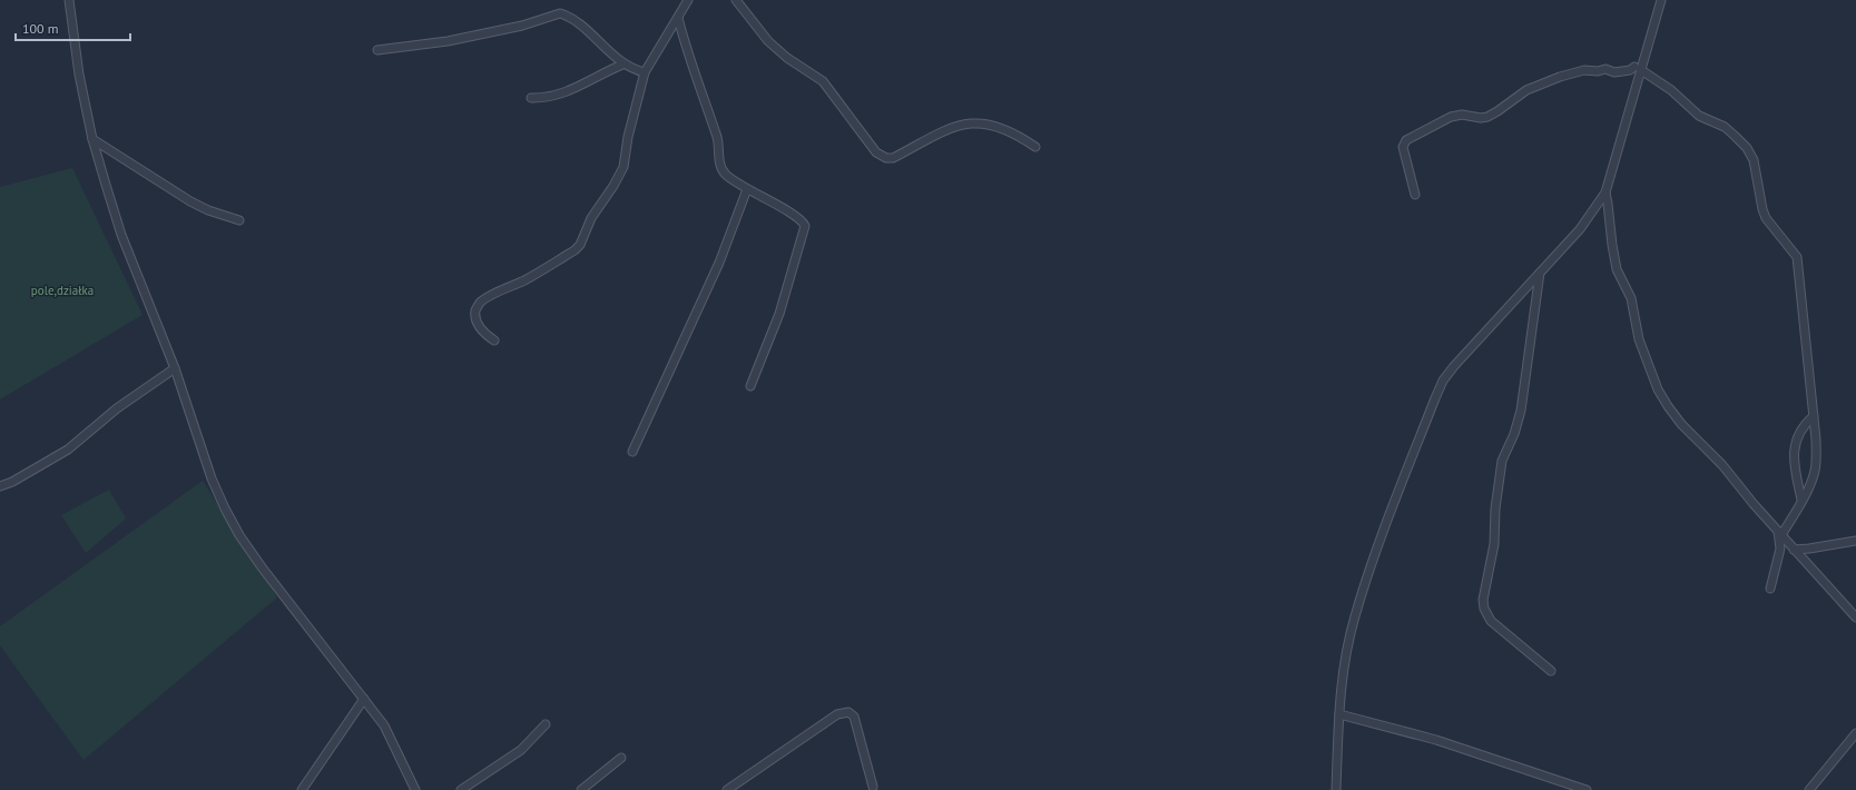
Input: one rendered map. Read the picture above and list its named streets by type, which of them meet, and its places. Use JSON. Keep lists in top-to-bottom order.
{
  "parks": ["pole,działka"],
  "scale_bar": "100 m"
}
